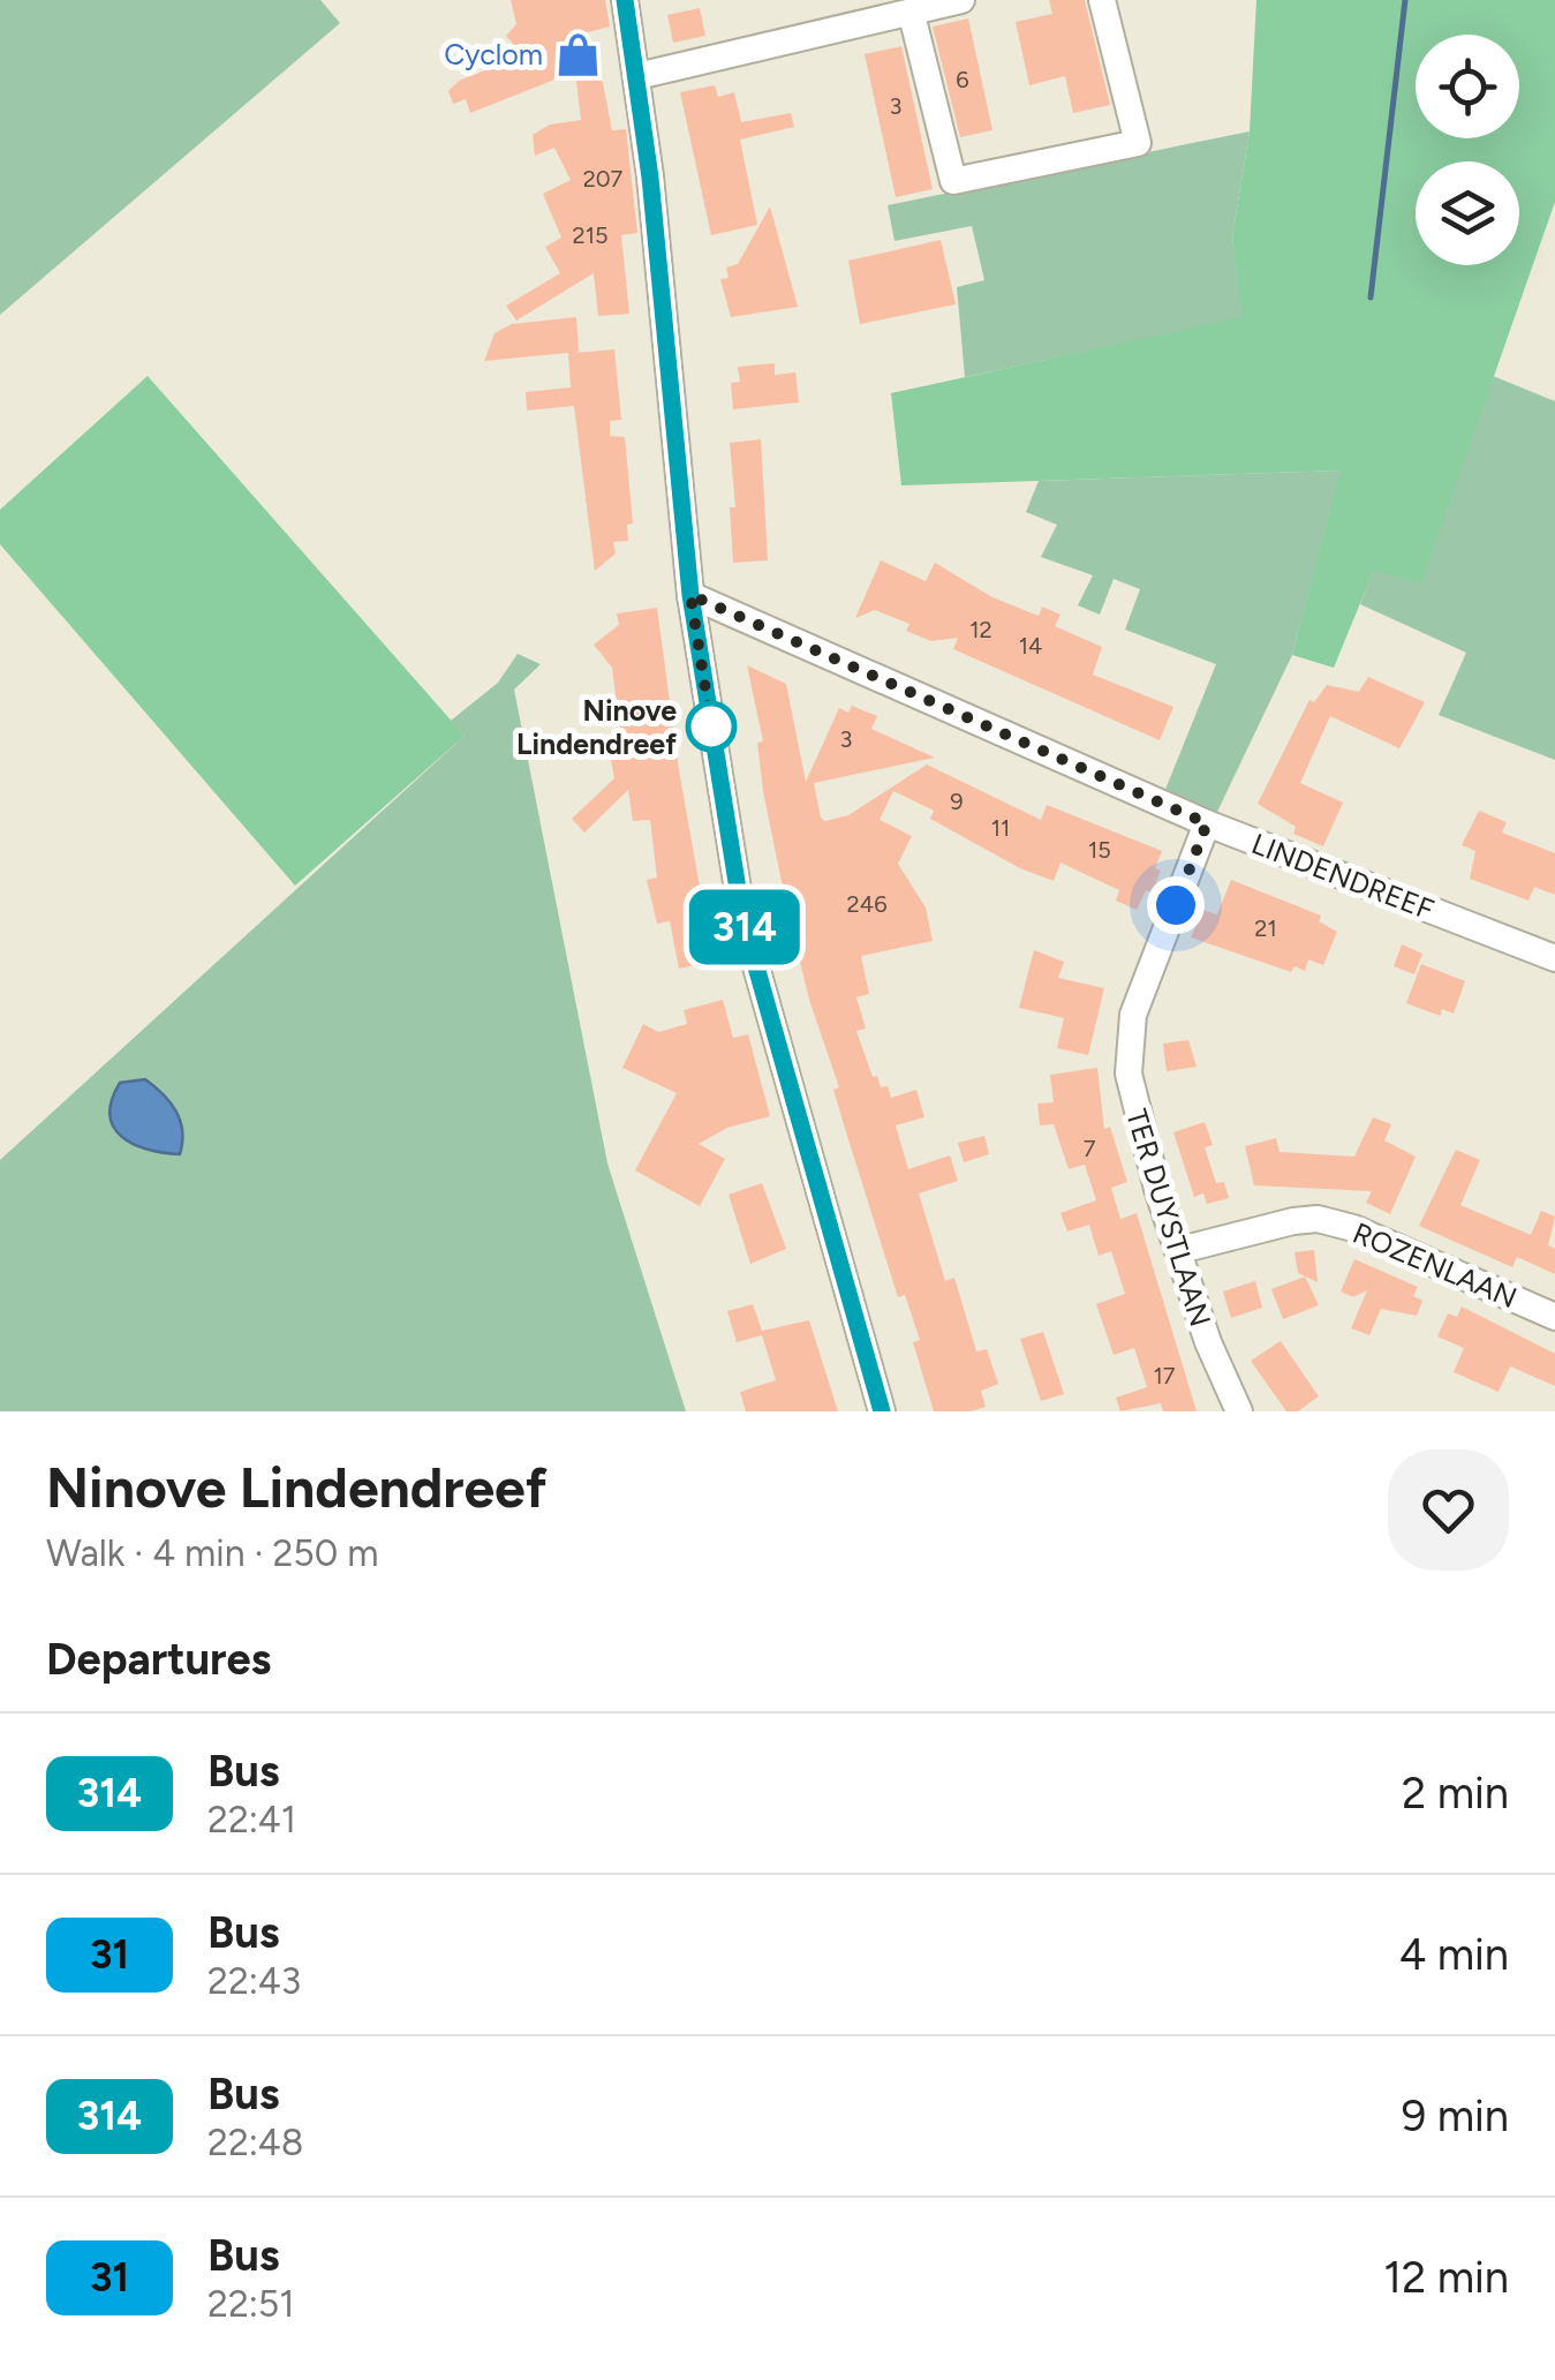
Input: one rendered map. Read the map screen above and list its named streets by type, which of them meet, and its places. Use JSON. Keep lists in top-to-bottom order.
{
  "streets": {
    "street": ["LINDENDREEF", "TER DUYSTLAAN", "ROZENLAAN"]
  },
  "crossings": [
    ["LINDENDREEF", "TER DUYSTLAAN"],
    ["TER DUYSTLAAN", "ROZENLAAN"]
  ],
  "places": {
    "shop": ["Cyclom"],
    "other": ["Ninove Lindendreef"]
  },
  "lines": ["bus line 314"],
  "house_numbers": [
    "6",
    "3",
    "207",
    "215",
    "12",
    "14",
    "3",
    "9",
    "11",
    "15",
    "246",
    "21",
    "7",
    "17"
  ],
  "page": {
    "on_map": "314",
    "heading": [
      ["Ninove Lindendreef", "Walk · 4 min · 250 m"],
      "Departures"
    ],
    "list": [
      {
        "mark": "314",
        "name": "Bus",
        "note": "22:41",
        "value": "2 min"
      },
      {
        "mark": "31",
        "name": "Bus",
        "note": "22:43",
        "value": "4 min"
      },
      {
        "mark": "314",
        "name": "Bus",
        "note": "22:48",
        "value": "9 min"
      },
      {
        "mark": "31",
        "name": "Bus",
        "note": "22:51",
        "value": "12 min"
      }
    ]
  }
}
